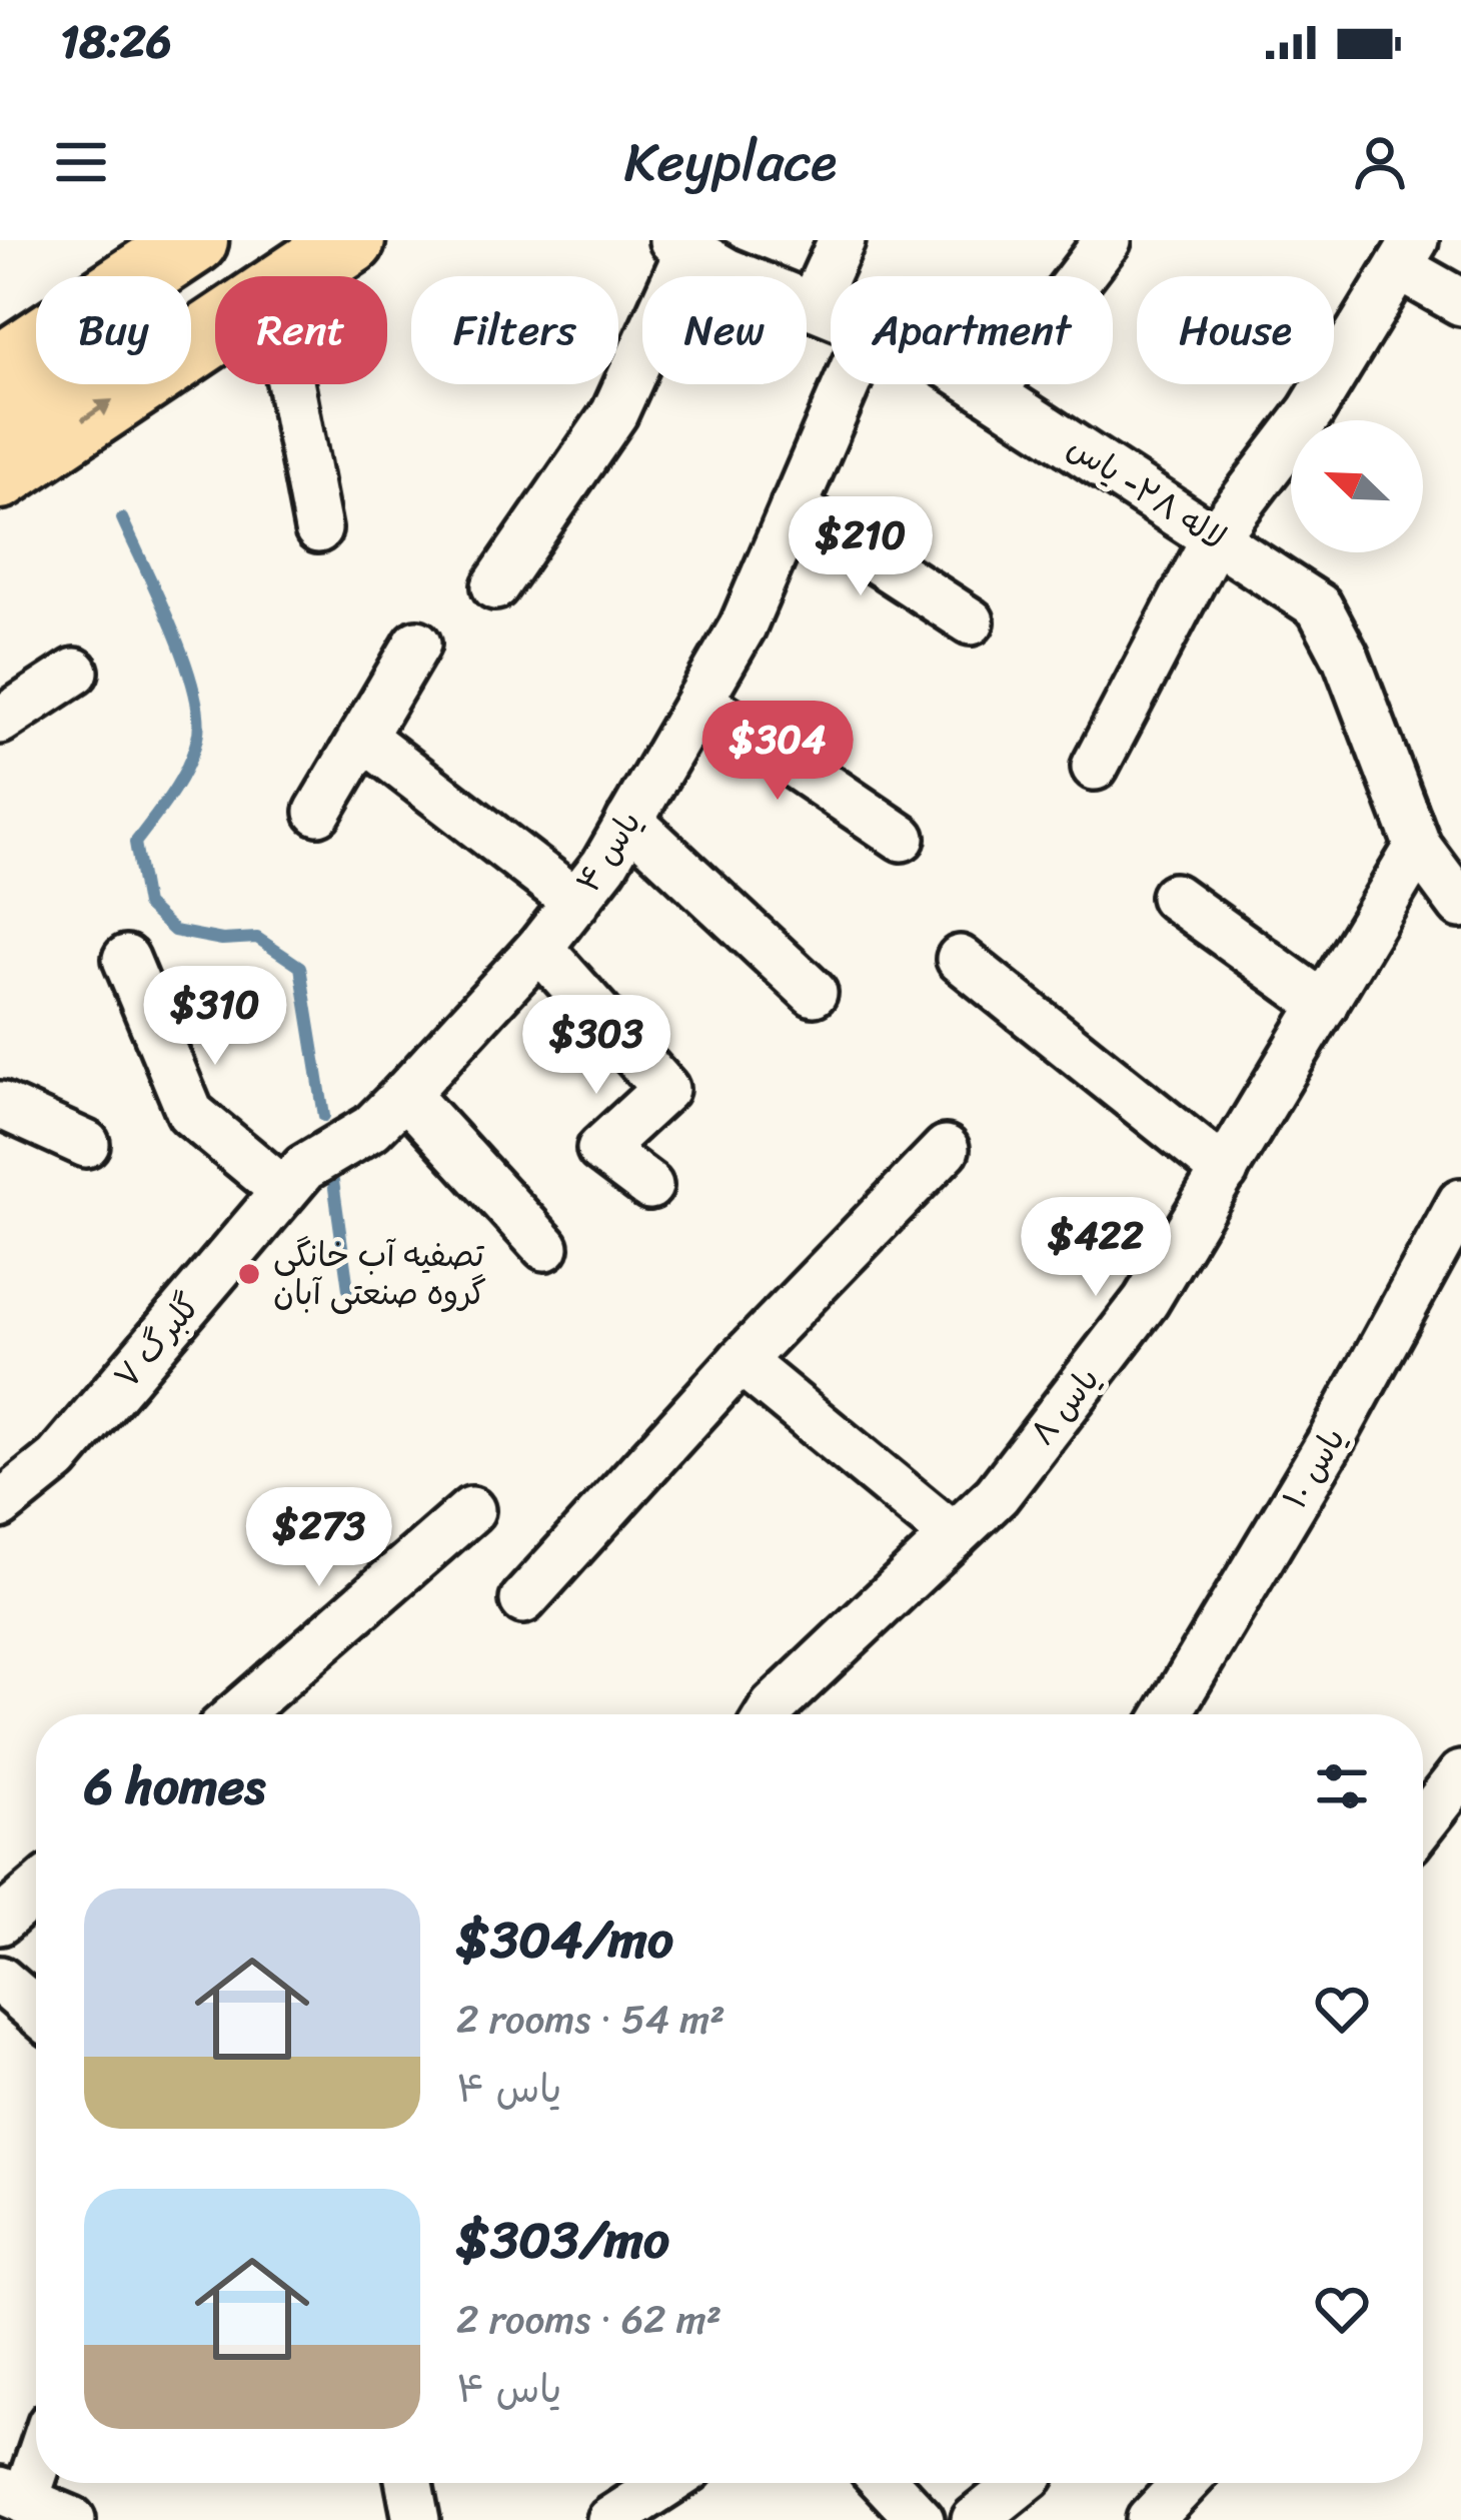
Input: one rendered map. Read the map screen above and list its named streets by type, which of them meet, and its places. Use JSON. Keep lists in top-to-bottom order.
{
  "streets": {
    "street": [
      "لاله ۲۸- یاس",
      "یاس ۴",
      "گلبرگ ۷",
      "یاس ۸",
      "یاس ۱۰"
    ]
  },
  "crossings": [
    ["لاله ۲۸- یاس", "یاس ۸"],
    ["یاس ۴", "گلبرگ ۷"]
  ],
  "places": ["تصفیه آب خانگی گروه صنعتی آبان"],
  "north": "top left",
  "page": {
    "status": "18:26",
    "header": "Keyplace",
    "chip": [
      "Buy",
      "Rent",
      "Filters",
      "New",
      "Apartment",
      "House"
    ],
    "price": [
      "$210",
      "$304",
      "$310",
      "$303",
      "$422",
      "$273"
    ],
    "heading": "6 homes",
    "list": [
      {
        "name": "$304/mo",
        "note": "2 rooms · 54 m² · یاس ۴"
      },
      {
        "name": "$303/mo",
        "note": "2 rooms · 62 m² · یاس ۴"
      }
    ]
  }
}
